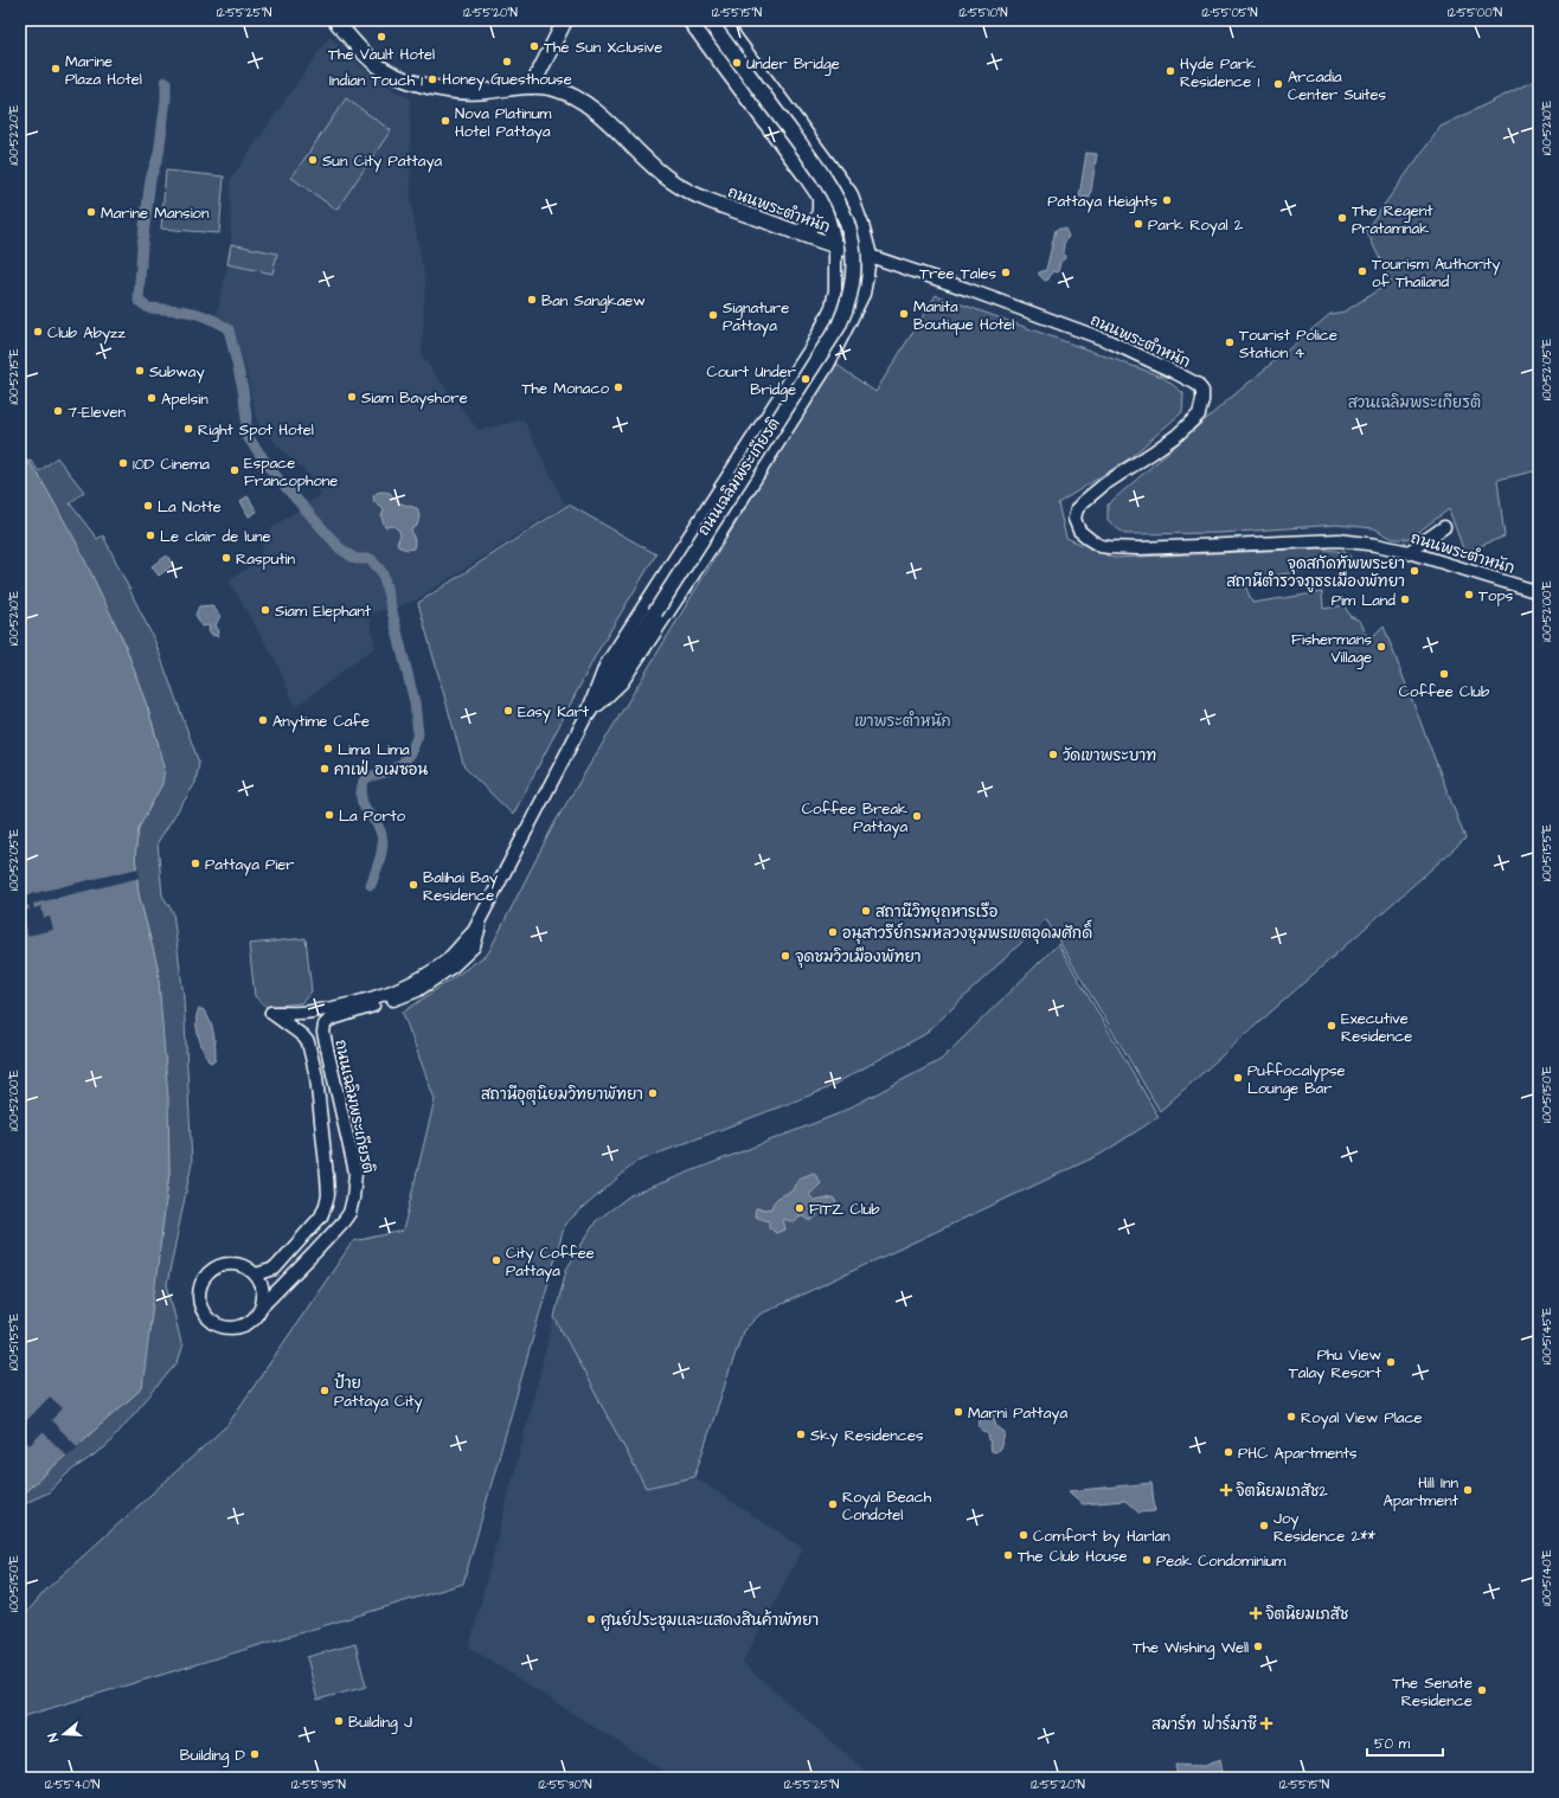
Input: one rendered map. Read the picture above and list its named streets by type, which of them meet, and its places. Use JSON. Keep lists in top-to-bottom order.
{
  "streets": {
    "main road": ["ถนนพระตำหนัก", "ถนนเฉลิมพระเกียรติ"]
  },
  "crossings": [
    ["ถนนพระตำหนัก", "ถนนเฉลิมพระเกียรติ"]
  ],
  "parks": ["สวนเฉลิมพระเกียรติ", "เขาพระตำหนัก"],
  "places": {
    "other": [
      "The Vault Hotel",
      "The Sun Xclusive",
      "Honey Guesthouse",
      "Under Bridge",
      "Marine Plaza Hotel",
      "Hyde Park Residence 1",
      "Indian Touch 1",
      "Arcadia Center Suites",
      "Nova Platinum Hotel Pattaya",
      "Sun City Pattaya",
      "Pattaya Heights",
      "Marine Mansion",
      "The Regent Pratamnak",
      "Park Royal 2",
      "Tourism Authority of Thailand",
      "Tree Tales",
      "Ban Sangkaew",
      "Manita Boutique Hotel",
      "Signature Pattaya",
      "Club Abyzz",
      "Tourist Police Station 4",
      "Subway",
      "Court Under Bridge",
      "The Monaco",
      "Siam Bayshore",
      "Apelsin",
      "7-Eleven",
      "Right Spot Hotel",
      "10D Cinema",
      "Espace Francophone",
      "La Notte",
      "Le clair de lune",
      "Rasputin",
      "จุดสกัดทัพพระยา สถานีตำรวจภูธรเมืองพัทยา",
      "Tops",
      "Pim Land",
      "Siam Elephant",
      "Fishermans Village",
      "Coffee Club",
      "Easy Kart",
      "Anytime Cafe",
      "Lima Lima",
      "วัดเขาพระบาท",
      "คาเฟ่ อเมซอน",
      "La Porto",
      "Coffee Break Pattaya",
      "Pattaya Pier",
      "Balihai Bay Residence",
      "สถานีวิทยุถหารเรือ",
      "อนุสาวรีย์กรมหลวงชุมพรเขตอุดมศักดิ์",
      "จุดชมวิวเมืองพัทยา",
      "Executive Residence",
      "Puffocalypse Lounge Bar",
      "สถานีอุตุนิยมวิทยาพัทยา",
      "FITZ Club",
      "City Coffee Pattaya",
      "Phu View Talay Resort",
      "ป้าย Pattaya City",
      "Marni Pattaya",
      "Royal View Place",
      "Sky Residences",
      "PHC Apartments",
      "Hill Inn Apartment",
      "Royal Beach Condotel",
      "Joy Residence 2**",
      "Comfort by Harlan",
      "The Club House",
      "Peak Condominium",
      "ศูนย์ประชุมและแสดงสินค้าพัทยา",
      "The Wishing Well",
      "The Senate Residence",
      "Building J",
      "Building D"
    ],
    "health": ["จิตนิยมเภสัช2", "จิตนิยมเภสัช", "สมาร์ท ฟาร์มาซี"]
  },
  "scale_bar": "50 m",
  "north": "left",
  "coordinates": [
    "12°55'25\"N",
    "12°55'20\"N",
    "12°55'15\"N",
    "12°55'10\"N",
    "12°55'05\"N",
    "12°55'00\"N",
    "100°52'10\"E",
    "100°52'20\"E",
    "100°52'05\"E",
    "100°52'15\"E",
    "100°52'00\"E",
    "100°51'55\"E",
    "100°51'50\"E",
    "100°51'45\"E",
    "100°51'40\"E",
    "12°55'40\"N",
    "12°55'35\"N",
    "12°55'30\"N"
  ]
}
